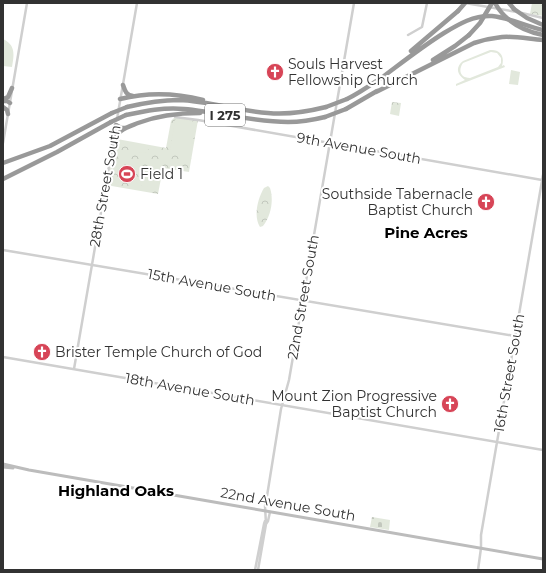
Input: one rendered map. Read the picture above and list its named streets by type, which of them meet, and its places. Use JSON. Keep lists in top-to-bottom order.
{
  "streets": {
    "highway": ["I 275"],
    "main road": ["22nd Avenue South"],
    "street": [
      "9th Avenue South",
      "28th Street South",
      "15th Avenue South",
      "22nd Street South",
      "16th Street South",
      "18th Avenue South"
    ]
  },
  "crossings": [
    ["9th Avenue South", "22nd Street South"],
    ["9th Avenue South", "16th Street South"],
    ["28th Street South", "15th Avenue South"],
    ["28th Street South", "18th Avenue South"],
    ["15th Avenue South", "22nd Street South"],
    ["15th Avenue South", "16th Street South"],
    ["22nd Street South", "18th Avenue South"],
    ["22nd Street South", "22nd Avenue South"],
    ["16th Street South", "18th Avenue South"],
    ["16th Street South", "22nd Avenue South"]
  ],
  "districts": ["Pine Acres", "Highland Oaks"],
  "places": {
    "church": [
      "Souls Harvest Fellowship Church",
      "Southside Tabernacle Baptist Church",
      "Brister Temple Church of God",
      "Mount Zion Progressive Baptist Church"
    ],
    "sports": ["Field 1"]
  }
}
